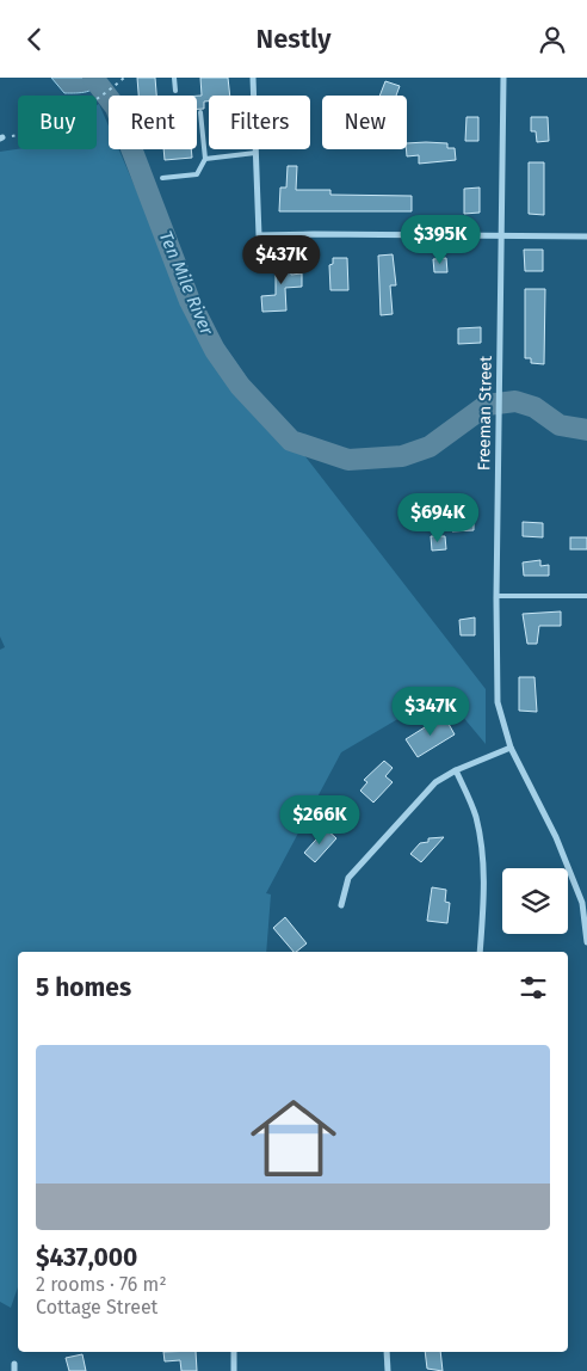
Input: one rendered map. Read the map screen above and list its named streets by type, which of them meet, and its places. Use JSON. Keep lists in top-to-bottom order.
{
  "streets": {
    "street": ["Freeman Street"]
  },
  "water": ["Ten Mile River"],
  "page": {
    "header": "Nestly",
    "chip": [
      "Buy",
      "Rent",
      "Filters",
      "New"
    ],
    "price": [
      "$395K",
      "$437K",
      "$694K",
      "$347K",
      "$266K"
    ],
    "heading": "5 homes",
    "list": [
      {
        "name": "$437,000",
        "note": "2 rooms · 76 m² · Cottage Street"
      }
    ]
  }
}
